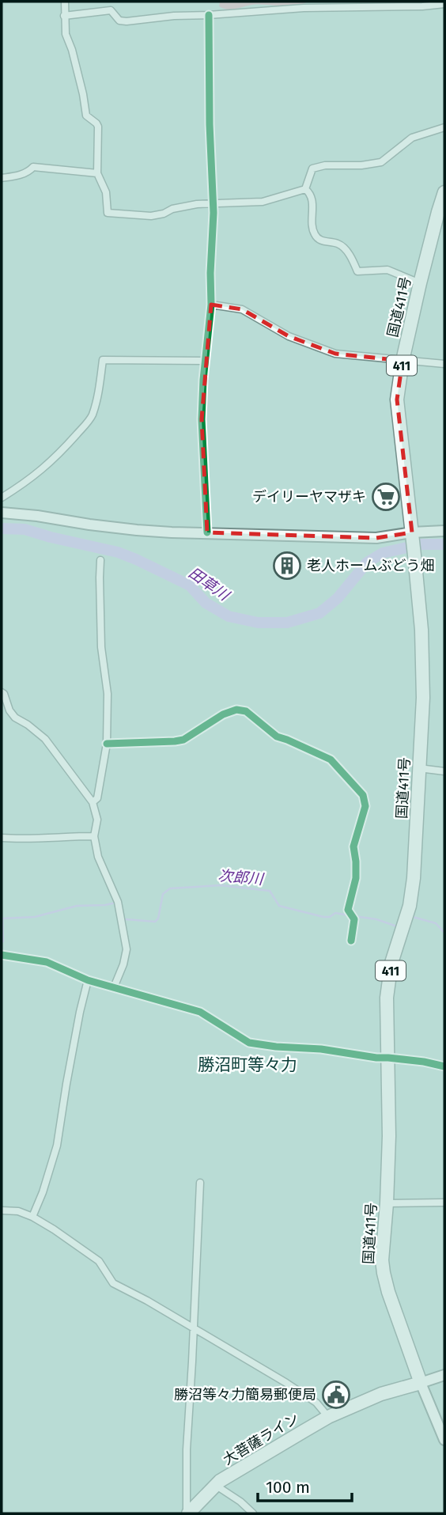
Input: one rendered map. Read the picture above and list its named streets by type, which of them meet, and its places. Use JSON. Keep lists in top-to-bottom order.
{
  "streets": {
    "highway": ["国道411号", "411", "大菩薩ライン"]
  },
  "crossings": [
    ["国道411号", "大菩薩ライン"]
  ],
  "districts": ["勝沼町等々力"],
  "water": ["田草川", "次郎川"],
  "places": {
    "supermarket": ["デイリーヤマザキ"],
    "building": ["老人ホームぶどう畑"],
    "public building": ["勝沼等々力簡易郵便局"]
  },
  "scale_bar": "100 m"
}
